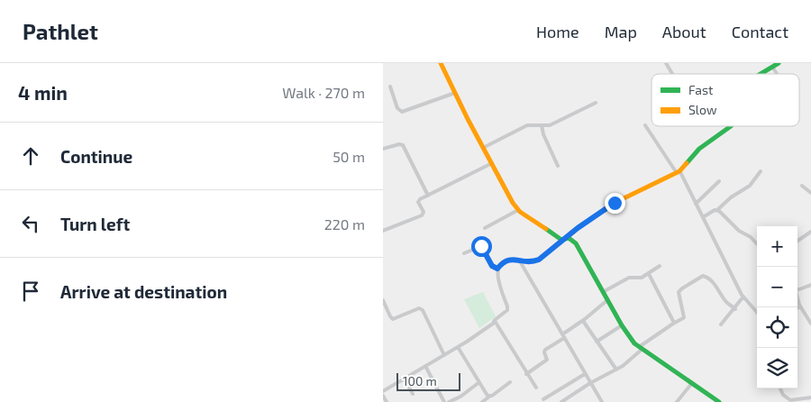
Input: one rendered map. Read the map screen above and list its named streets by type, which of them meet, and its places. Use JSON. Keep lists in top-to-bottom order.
{
  "legend": ["Fast", "Slow"],
  "scale_bar": "100 m",
  "page": {
    "header": "Pathlet",
    "nav": [
      "Home",
      "Map",
      "About",
      "Contact"
    ],
    "heading": ["4 min", "Walk · 270 m"],
    "list": [
      ["Continue", "50 m"],
      ["Turn left", "220 m"],
      "Arrive at destination"
    ],
    "map_buttons": ["+", "−"],
    "scale": "100 m"
  }
}
